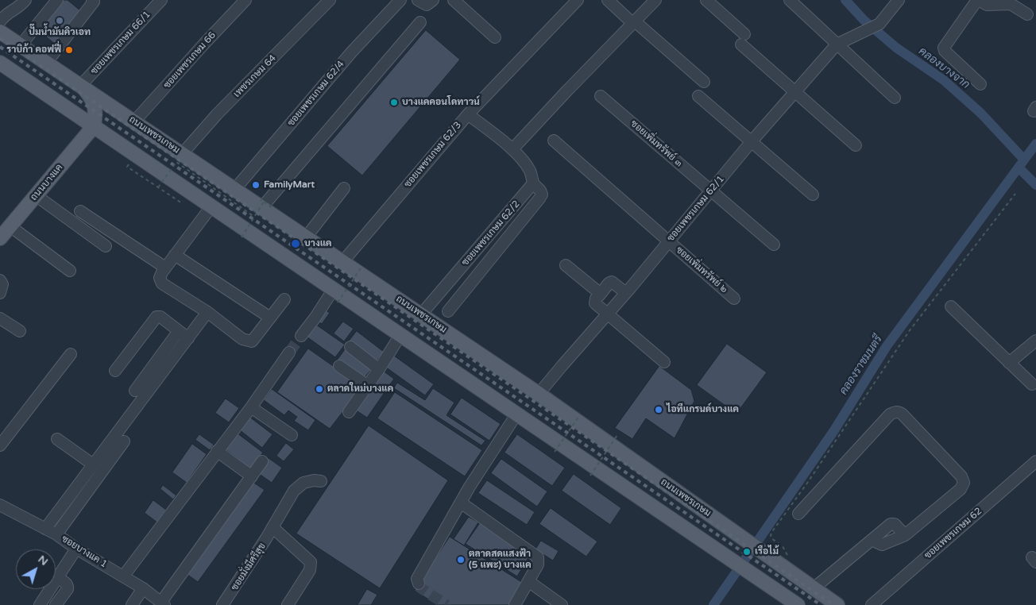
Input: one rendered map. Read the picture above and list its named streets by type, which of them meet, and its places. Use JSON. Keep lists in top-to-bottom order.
{
  "streets": {
    "main road": ["ถนนเพชรเกษม", "ถนนบางแค"],
    "street": [
      "ซอยเพชรเกษม 66/1",
      "ซอยเพชรเกษม 66",
      "เพชรเกษม 64",
      "ซอยเพชรเกษม 62/4",
      "ซอยเพิ่มทรัพย์ ๓",
      "ซอยเพชรเกษม 62/3",
      "ซอยเพชรเกษม 62/1",
      "ซอยเพชรเกษม 62/2",
      "ซอยเพิ่มทรัพย์ ๒",
      "ซอยเพชรเกษม 62",
      "ซอยบางแค 1",
      "ซอยมั่งมีศรีสุข"
    ]
  },
  "crossings": [
    ["ซอยเพชรเกษม 66/1", "ถนนเพชรเกษม"],
    ["ซอยเพชรเกษม 66", "ถนนเพชรเกษม"],
    ["เพชรเกษม 64", "ถนนเพชรเกษม"],
    ["ซอยเพชรเกษม 62/4", "ถนนเพชรเกษม"],
    ["ถนนเพชรเกษม", "ซอยเพชรเกษม 62/3"],
    ["ถนนเพชรเกษม", "ซอยเพชรเกษม 62/1"],
    ["ถนนเพชรเกษม", "ซอยเพชรเกษม 62/2"],
    ["ซอยเพิ่มทรัพย์ ๓", "ซอยเพชรเกษม 62/1"],
    ["ซอยเพชรเกษม 62/1", "ซอยเพิ่มทรัพย์ ๒"]
  ],
  "water": ["คลองบางจาก", "คลองราชมนตรี"],
  "places": [
    "ปั๊มน้ำมันคิวเอท",
    "ราบิก้า คอฟฟี่",
    "บางแคคอนโดทาวน์",
    "FamilyMart",
    "บางแค",
    "ตลาดใหม่บางแค",
    "ไอทีแกรนด์บางแค",
    "เรือไม้",
    "ตลาดสดแสงฟ้า (5 แพะ) บางแค"
  ],
  "north": "top right"
}
